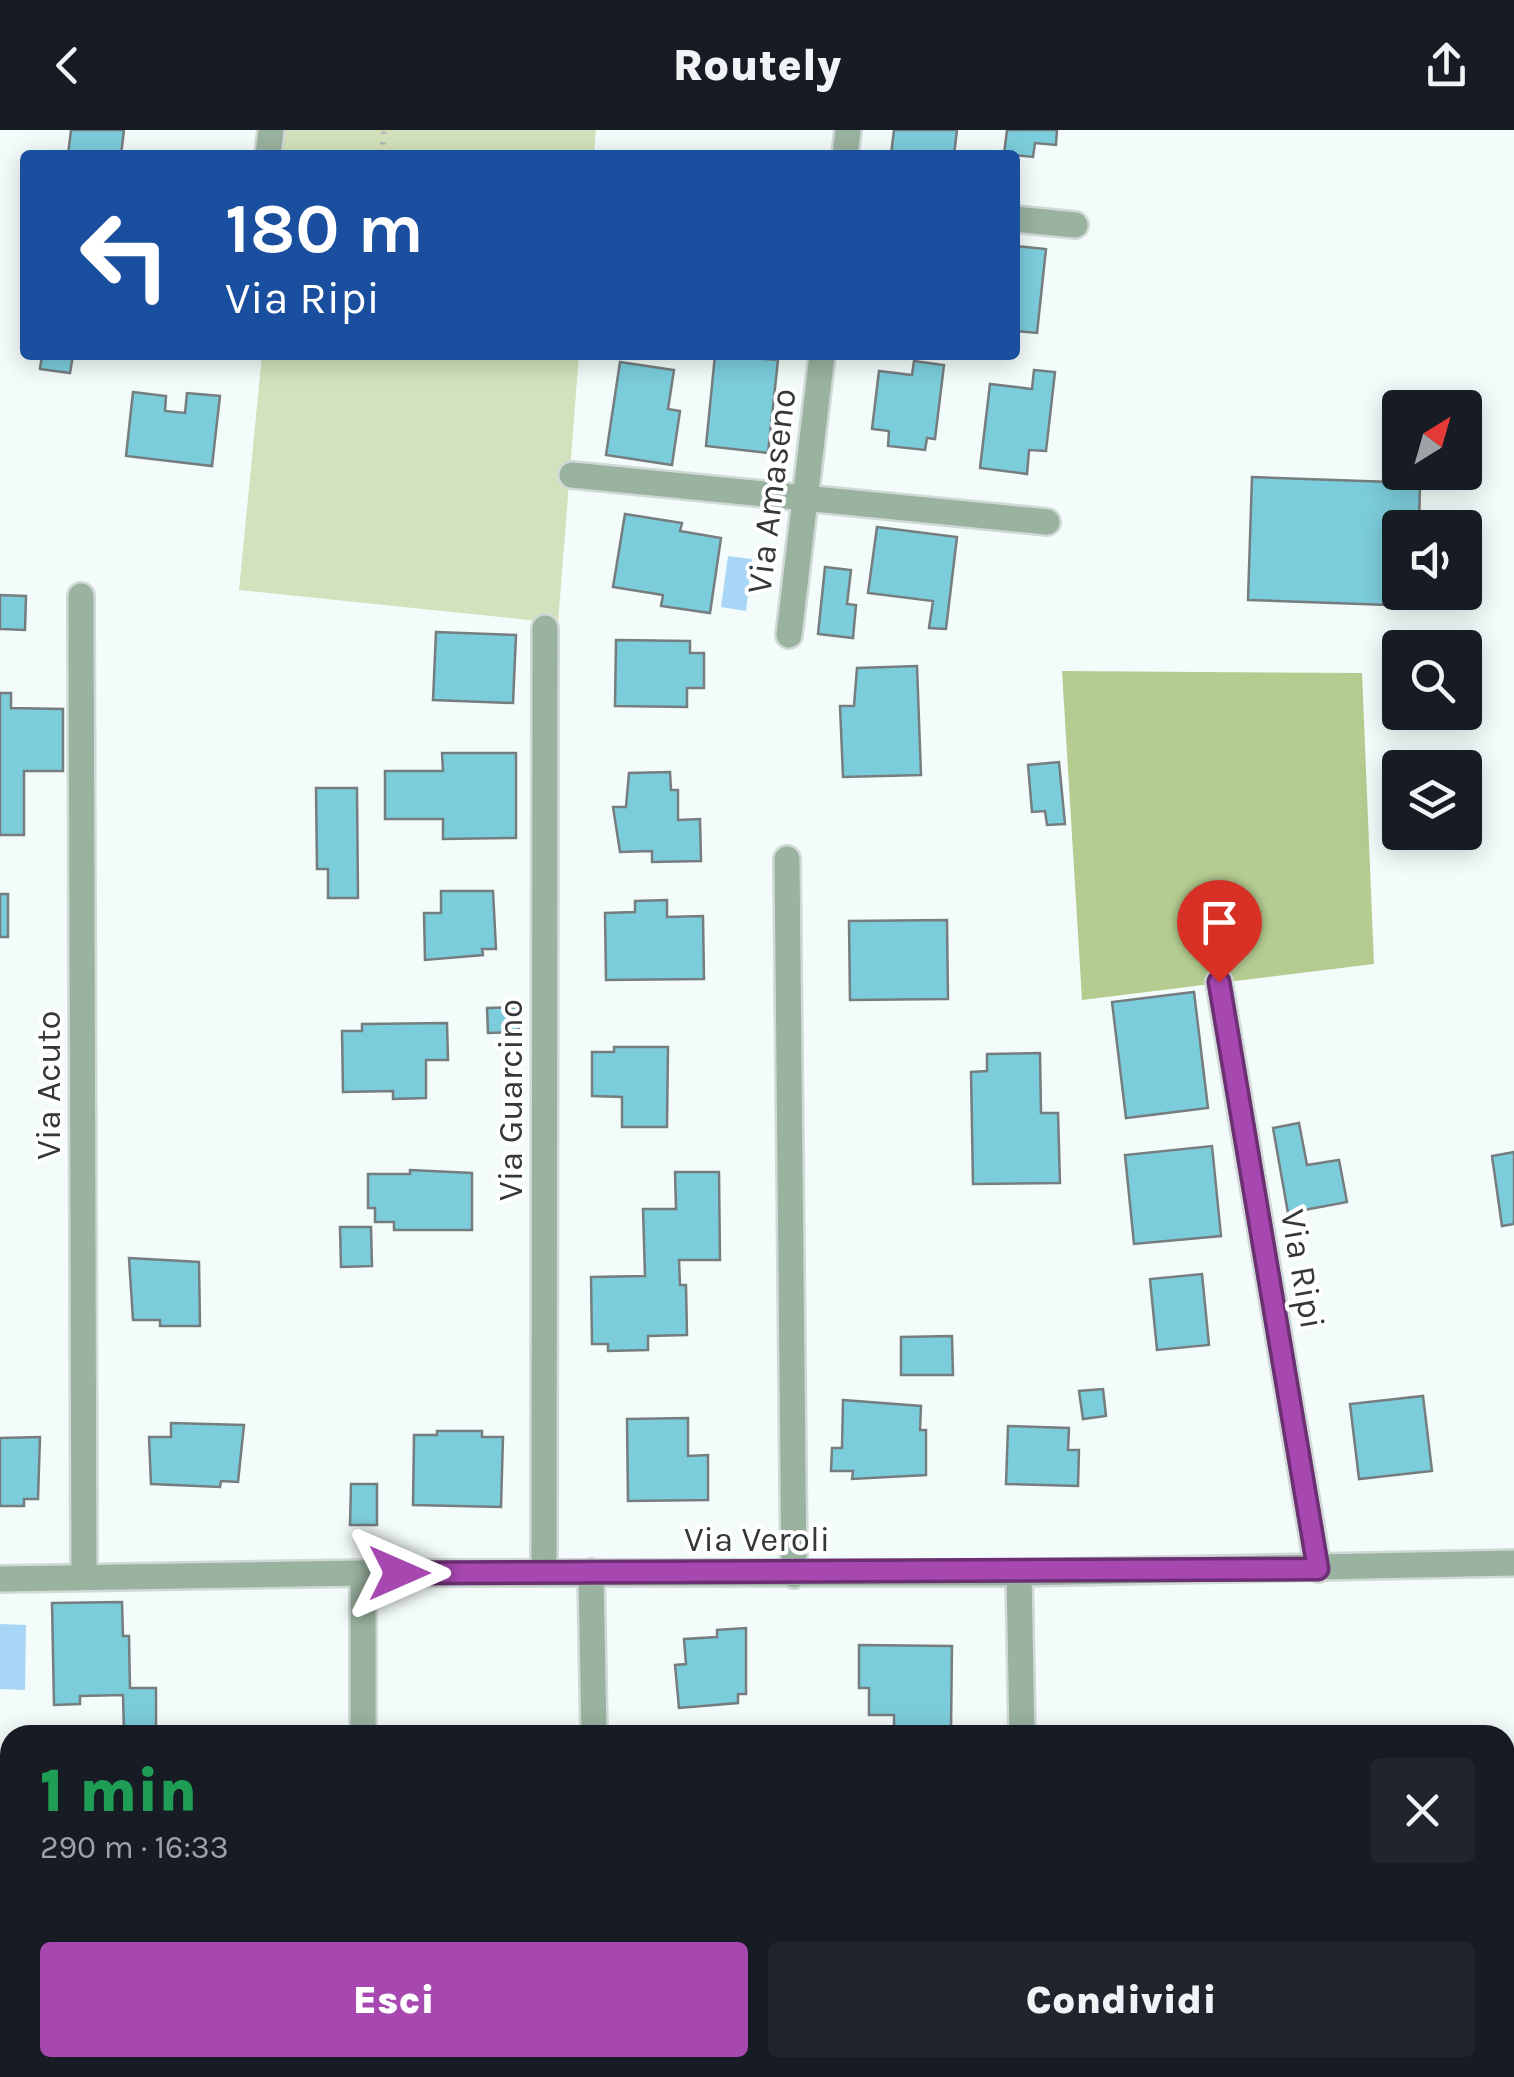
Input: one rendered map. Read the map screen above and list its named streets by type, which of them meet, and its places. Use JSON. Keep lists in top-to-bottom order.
{
  "streets": {
    "street": [
      "Via Amaseno",
      "Via Acuto",
      "Via Guarcino",
      "Via Ripi",
      "Via Veroli"
    ]
  },
  "crossings": [
    ["Via Acuto", "Via Veroli"],
    ["Via Guarcino", "Via Veroli"],
    ["Via Ripi", "Via Veroli"]
  ],
  "north": "top right",
  "page": {
    "header": "Routely",
    "turn": ["180 m", "Via Ripi"],
    "heading": ["1 min", "290 m · 16:33"],
    "buttons": ["Esci", "Condividi"]
  }
}
